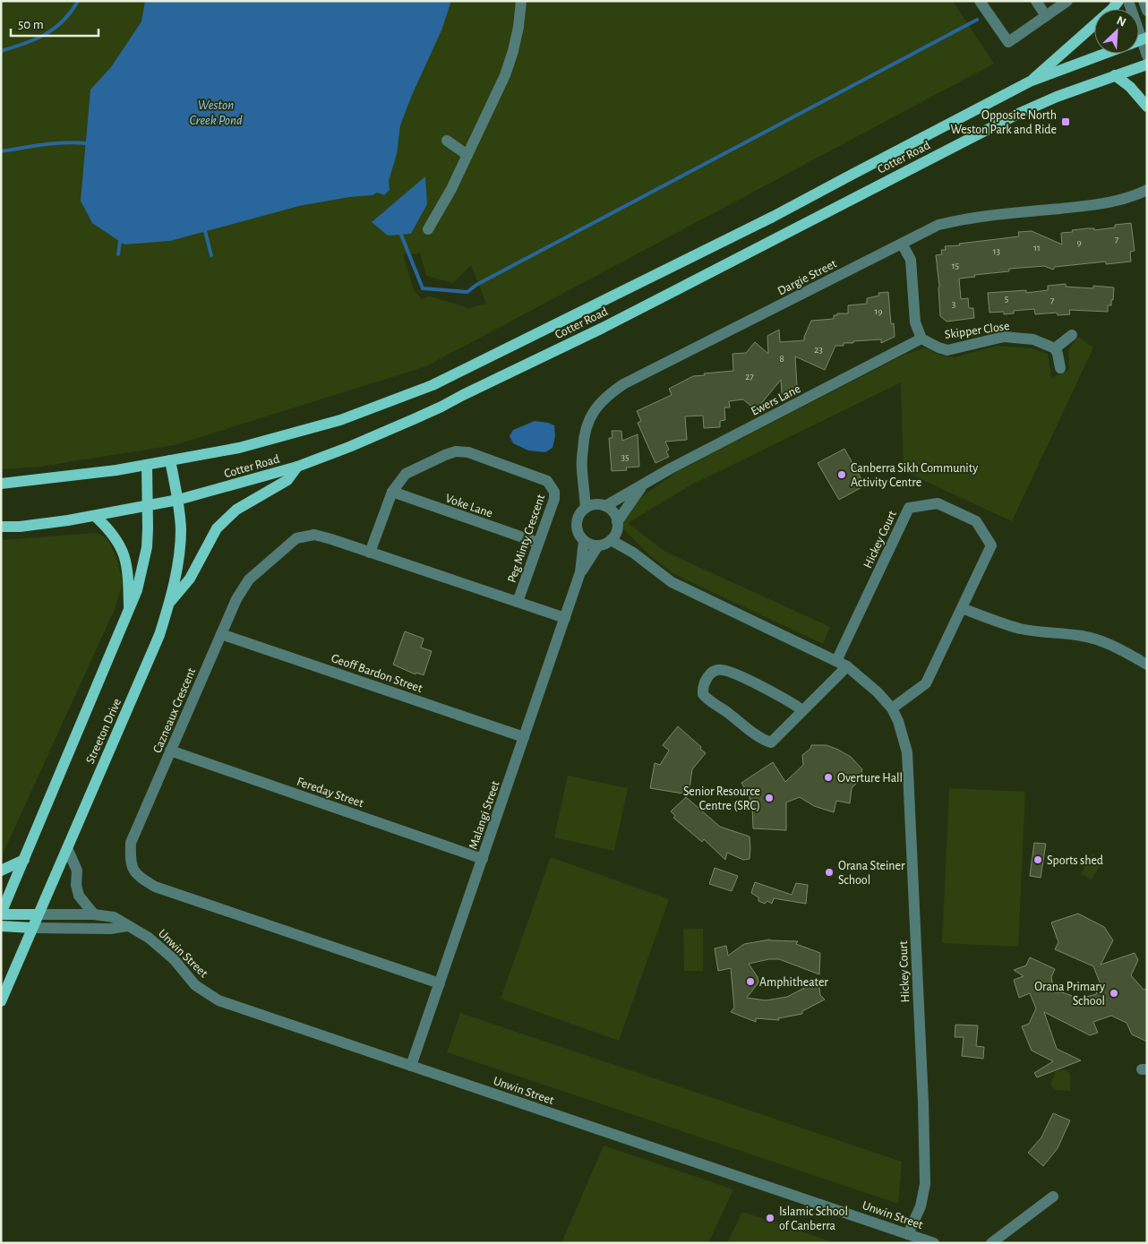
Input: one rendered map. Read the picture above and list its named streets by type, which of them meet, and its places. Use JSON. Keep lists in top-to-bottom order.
{
  "streets": {
    "main road": ["Cotter Road", "Streeton Drive"],
    "street": [
      "Dargie Street",
      "Skipper Close",
      "Ewers Lane",
      "Voke Lane",
      "Peg Minty Crescent",
      "Hickey Court",
      "Geoff Bardon Street",
      "Cazneaux Crescent",
      "Fereday Street",
      "Malangi Street",
      "Unwin Street"
    ]
  },
  "crossings": [
    ["Cotter Road", "Streeton Drive"],
    ["Dargie Street", "Ewers Lane"],
    ["Dargie Street", "Malangi Street"],
    ["Skipper Close", "Ewers Lane"],
    ["Ewers Lane", "Malangi Street"],
    ["Voke Lane", "Peg Minty Crescent"],
    ["Peg Minty Crescent", "Cazneaux Crescent"],
    ["Hickey Court", "Unwin Street"],
    ["Geoff Bardon Street", "Cazneaux Crescent"],
    ["Geoff Bardon Street", "Malangi Street"],
    ["Cazneaux Crescent", "Fereday Street"],
    ["Cazneaux Crescent", "Malangi Street"],
    ["Streeton Drive", "Unwin Street"],
    ["Fereday Street", "Malangi Street"],
    ["Malangi Street", "Unwin Street"]
  ],
  "water": ["Weston Creek Pond"],
  "places": {
    "transit": ["Opposite North Weston Park and Ride"],
    "other": [
      "Canberra Sikh Community Activity Centre",
      "Overture Hall",
      "Senior Resource Centre (SRC)",
      "Sports shed",
      "Orana Steiner School",
      "Amphitheater",
      "Orana Primary School",
      "Islamic School of Canberra"
    ]
  },
  "house_numbers": [
    "7",
    "9",
    "11",
    "13",
    "15",
    "5",
    "7",
    "3",
    "19",
    "23",
    "8",
    "27",
    "35"
  ],
  "scale_bar": "50 m",
  "north": "top right"
}
